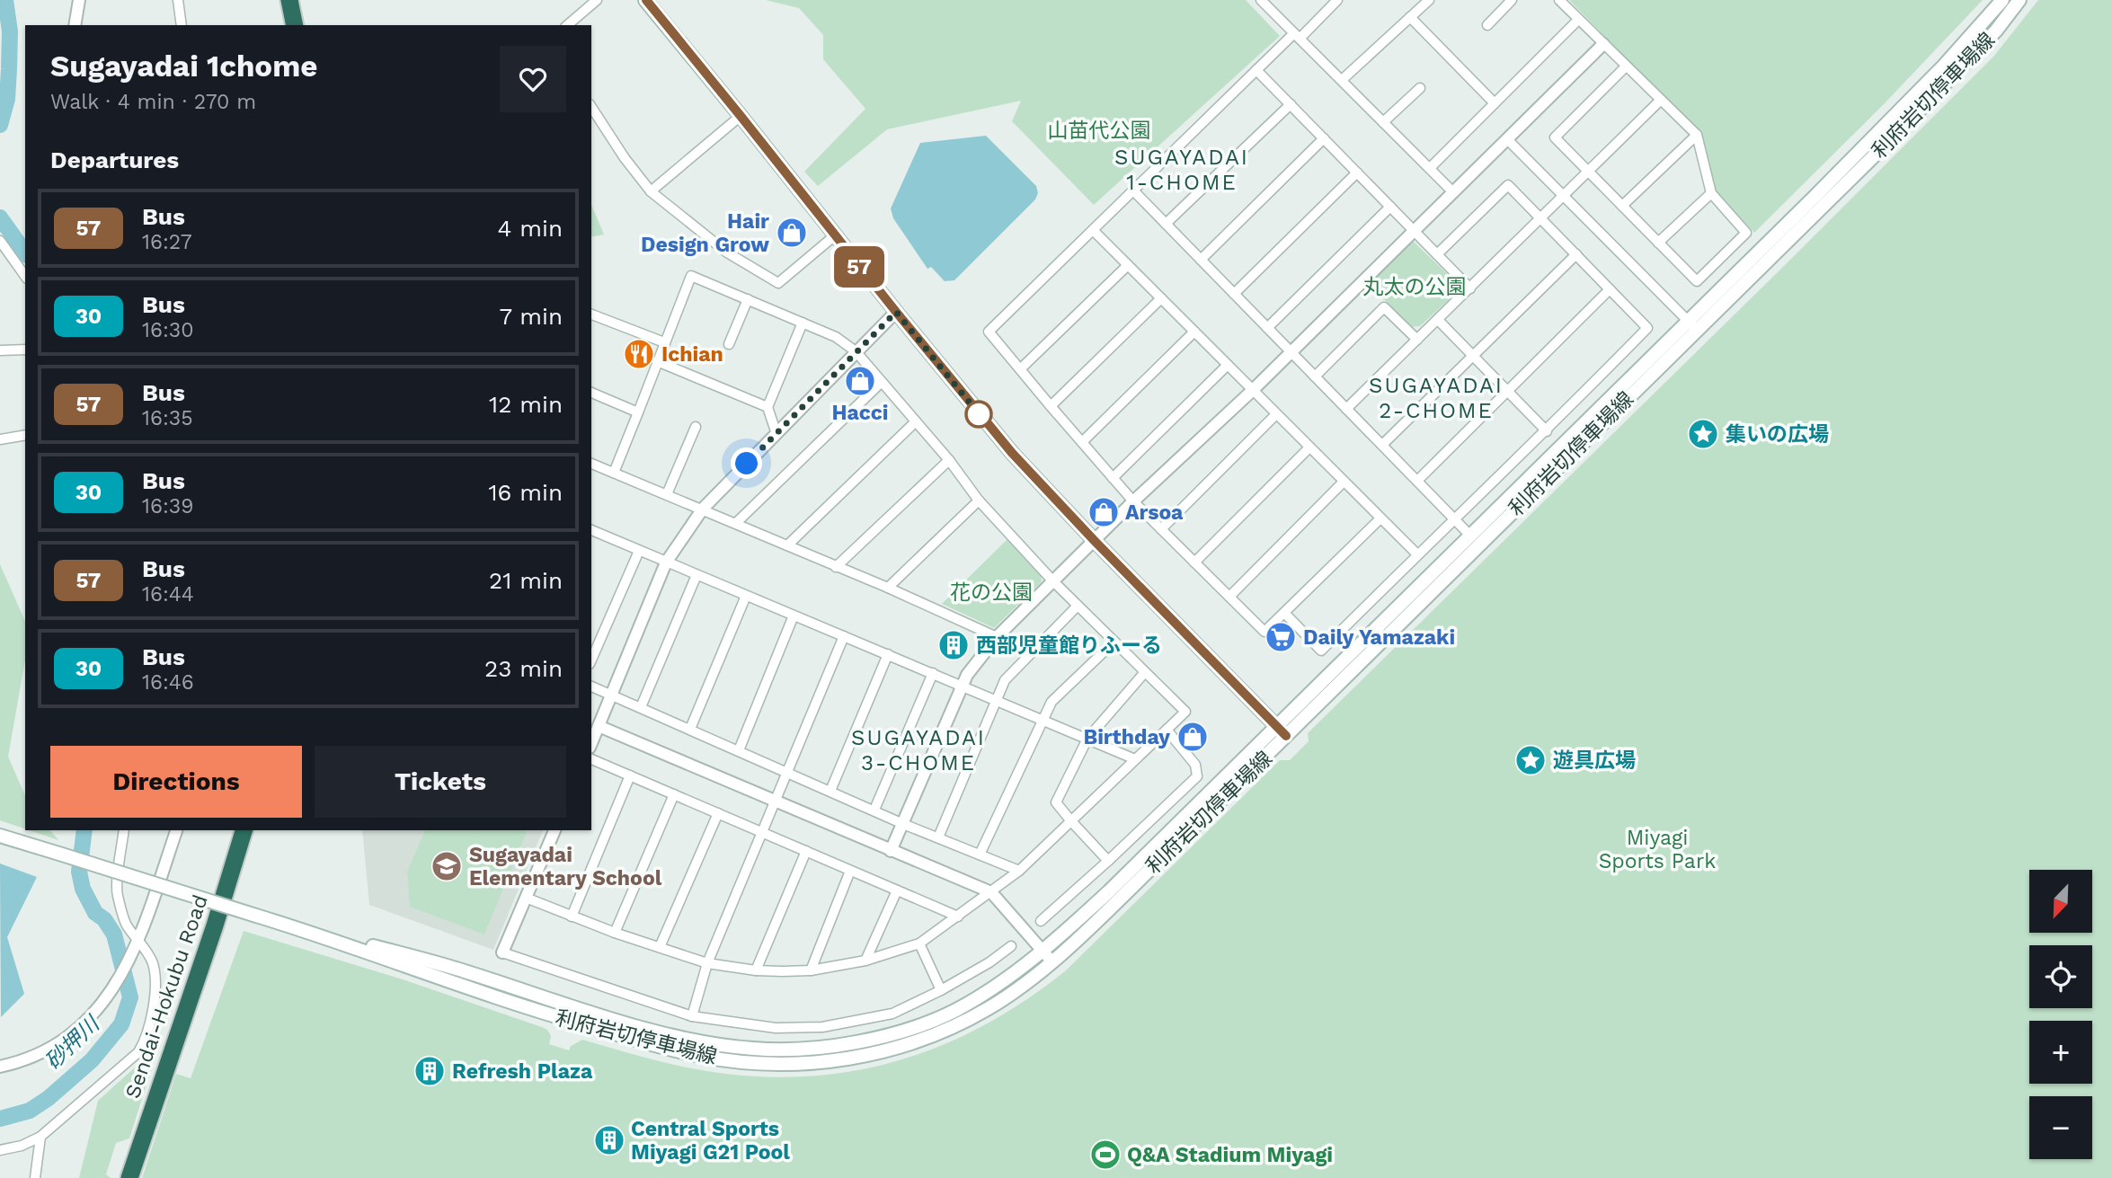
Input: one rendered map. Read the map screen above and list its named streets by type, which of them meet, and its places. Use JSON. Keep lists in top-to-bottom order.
{
  "streets": {
    "highway": ["Sendai-Hokubu Road"],
    "main road": ["利府岩切停車場線"]
  },
  "districts": ["SUGAYADAI 1-CHOME", "SUGAYADAI 2-CHOME", "SUGAYADAI 3-CHOME"],
  "water": ["砂押川"],
  "parks": [
    "山苗代公園",
    "丸太の公園",
    "花の公園",
    "Miyagi Sports Park"
  ],
  "places": {
    "shop": [
      "Hair Design Grow",
      "Hacci",
      "Arsoa",
      "Birthday"
    ],
    "restaurant": ["Ichian"],
    "place": ["集いの広場", "遊具広場"],
    "supermarket": ["Daily Yamazaki"],
    "building": ["西部児童館りふーる", "Refresh Plaza", "Central Sports Miyagi G21 Pool"],
    "school or university": ["Sugayadai Elementary School"],
    "sports": ["Q&A Stadium Miyagi"]
  },
  "lines": ["bus line 57"],
  "north": "bottom left",
  "page": {
    "on_map": "57",
    "heading": [
      ["Sugayadai 1chome", "Walk · 4 min · 270 m"],
      "Departures"
    ],
    "list": [
      {
        "mark": "57",
        "name": "Bus",
        "note": "16:27",
        "value": "4 min"
      },
      {
        "mark": "30",
        "name": "Bus",
        "note": "16:30",
        "value": "7 min"
      },
      {
        "mark": "57",
        "name": "Bus",
        "note": "16:35",
        "value": "12 min"
      },
      {
        "mark": "30",
        "name": "Bus",
        "note": "16:39",
        "value": "16 min"
      },
      {
        "mark": "57",
        "name": "Bus",
        "note": "16:44",
        "value": "21 min"
      },
      {
        "mark": "30",
        "name": "Bus",
        "note": "16:46",
        "value": "23 min"
      }
    ],
    "buttons": ["Directions", "Tickets"],
    "map_buttons": ["+", "−"]
  }
}
